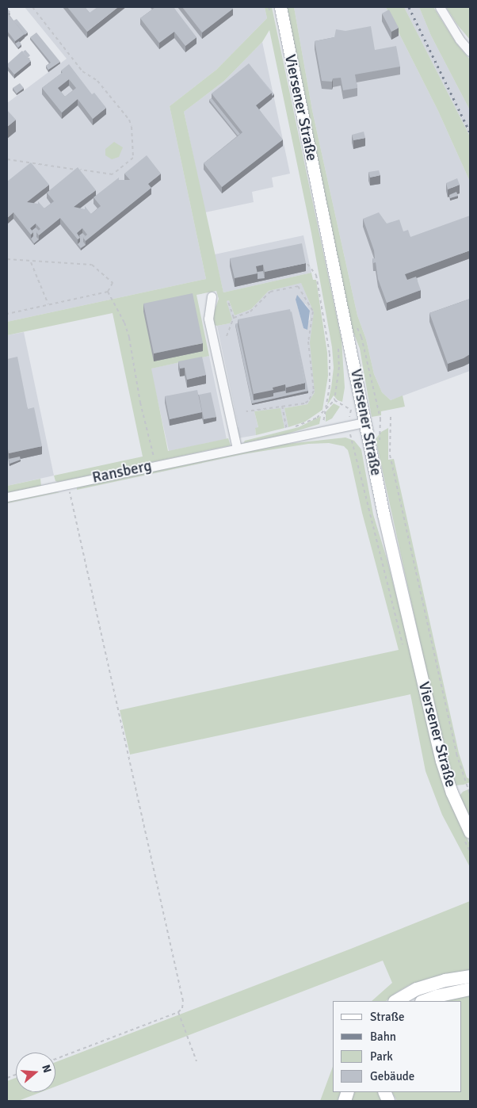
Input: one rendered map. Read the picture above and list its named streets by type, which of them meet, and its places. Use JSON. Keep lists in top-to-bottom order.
{
  "streets": {
    "main road": ["Viersener Straße"],
    "street": ["Ransberg"]
  },
  "crossings": [
    ["Viersener Straße", "Ransberg"]
  ],
  "legend": [
    "Straße",
    "Bahn",
    "Park",
    "Gebäude"
  ],
  "north": "right"
}
